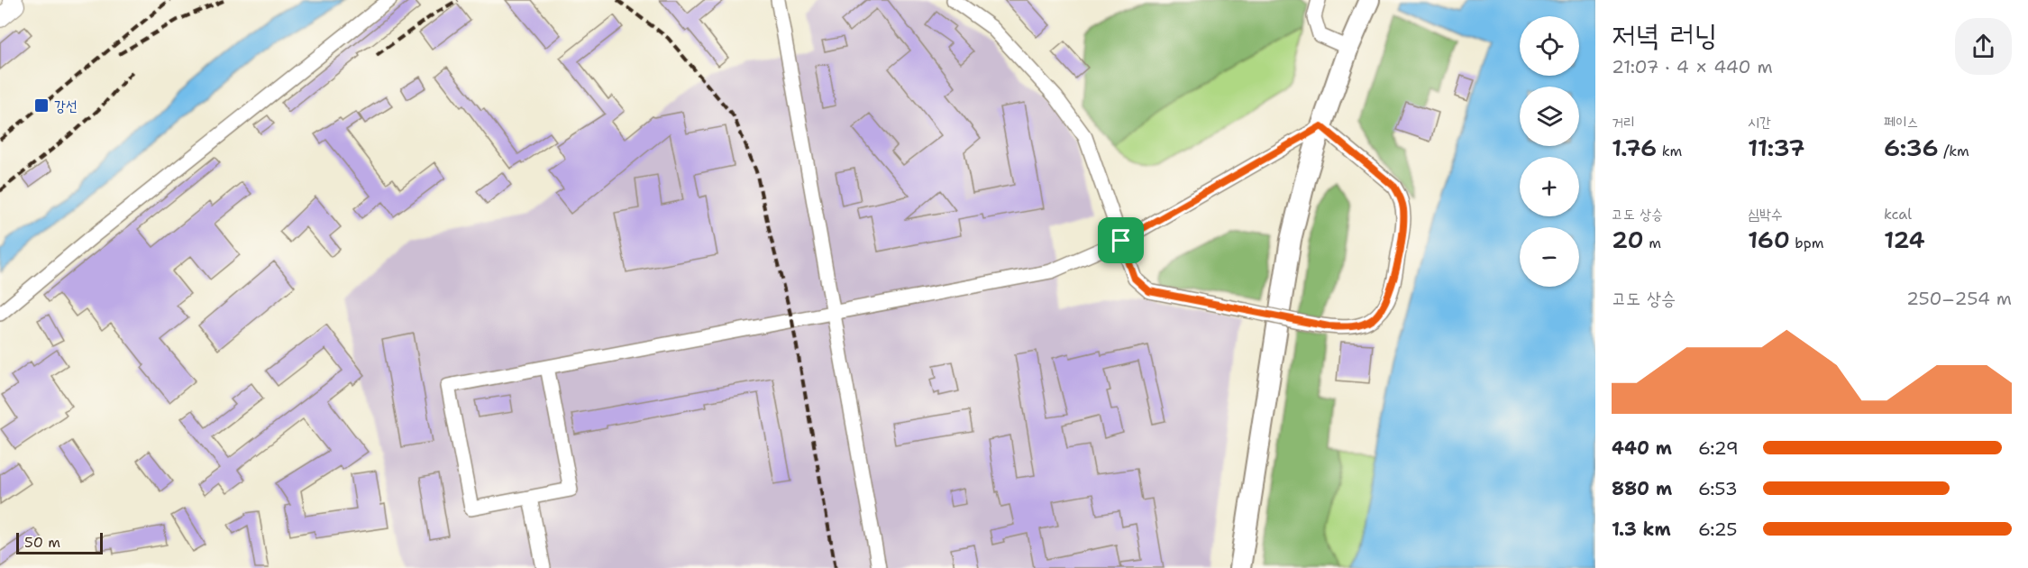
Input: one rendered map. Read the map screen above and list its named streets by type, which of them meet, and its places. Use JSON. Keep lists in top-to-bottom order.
{
  "places": {
    "transit": ["강선"]
  },
  "scale_bar": "50 m",
  "page": {
    "heading": ["저녁 러닝", "21:07 · 4 × 440 m"],
    "map_buttons": ["+", "−"],
    "stats": [
      ["거리", "1.76 km"],
      ["시간", "11:37"],
      ["페이스", "6:36 /km"],
      ["고도 상승", "20 m"],
      ["심박수", "160 bpm"],
      ["kcal", "124"]
    ],
    "chart": ["고도 상승", "250–254 m"],
    "list": [
      {
        "name": "440 m",
        "note": "6:29"
      },
      {
        "name": "880 m",
        "note": "6:53"
      },
      {
        "name": "1.3 km",
        "note": "6:25"
      }
    ],
    "scale": "50 m"
  }
}
